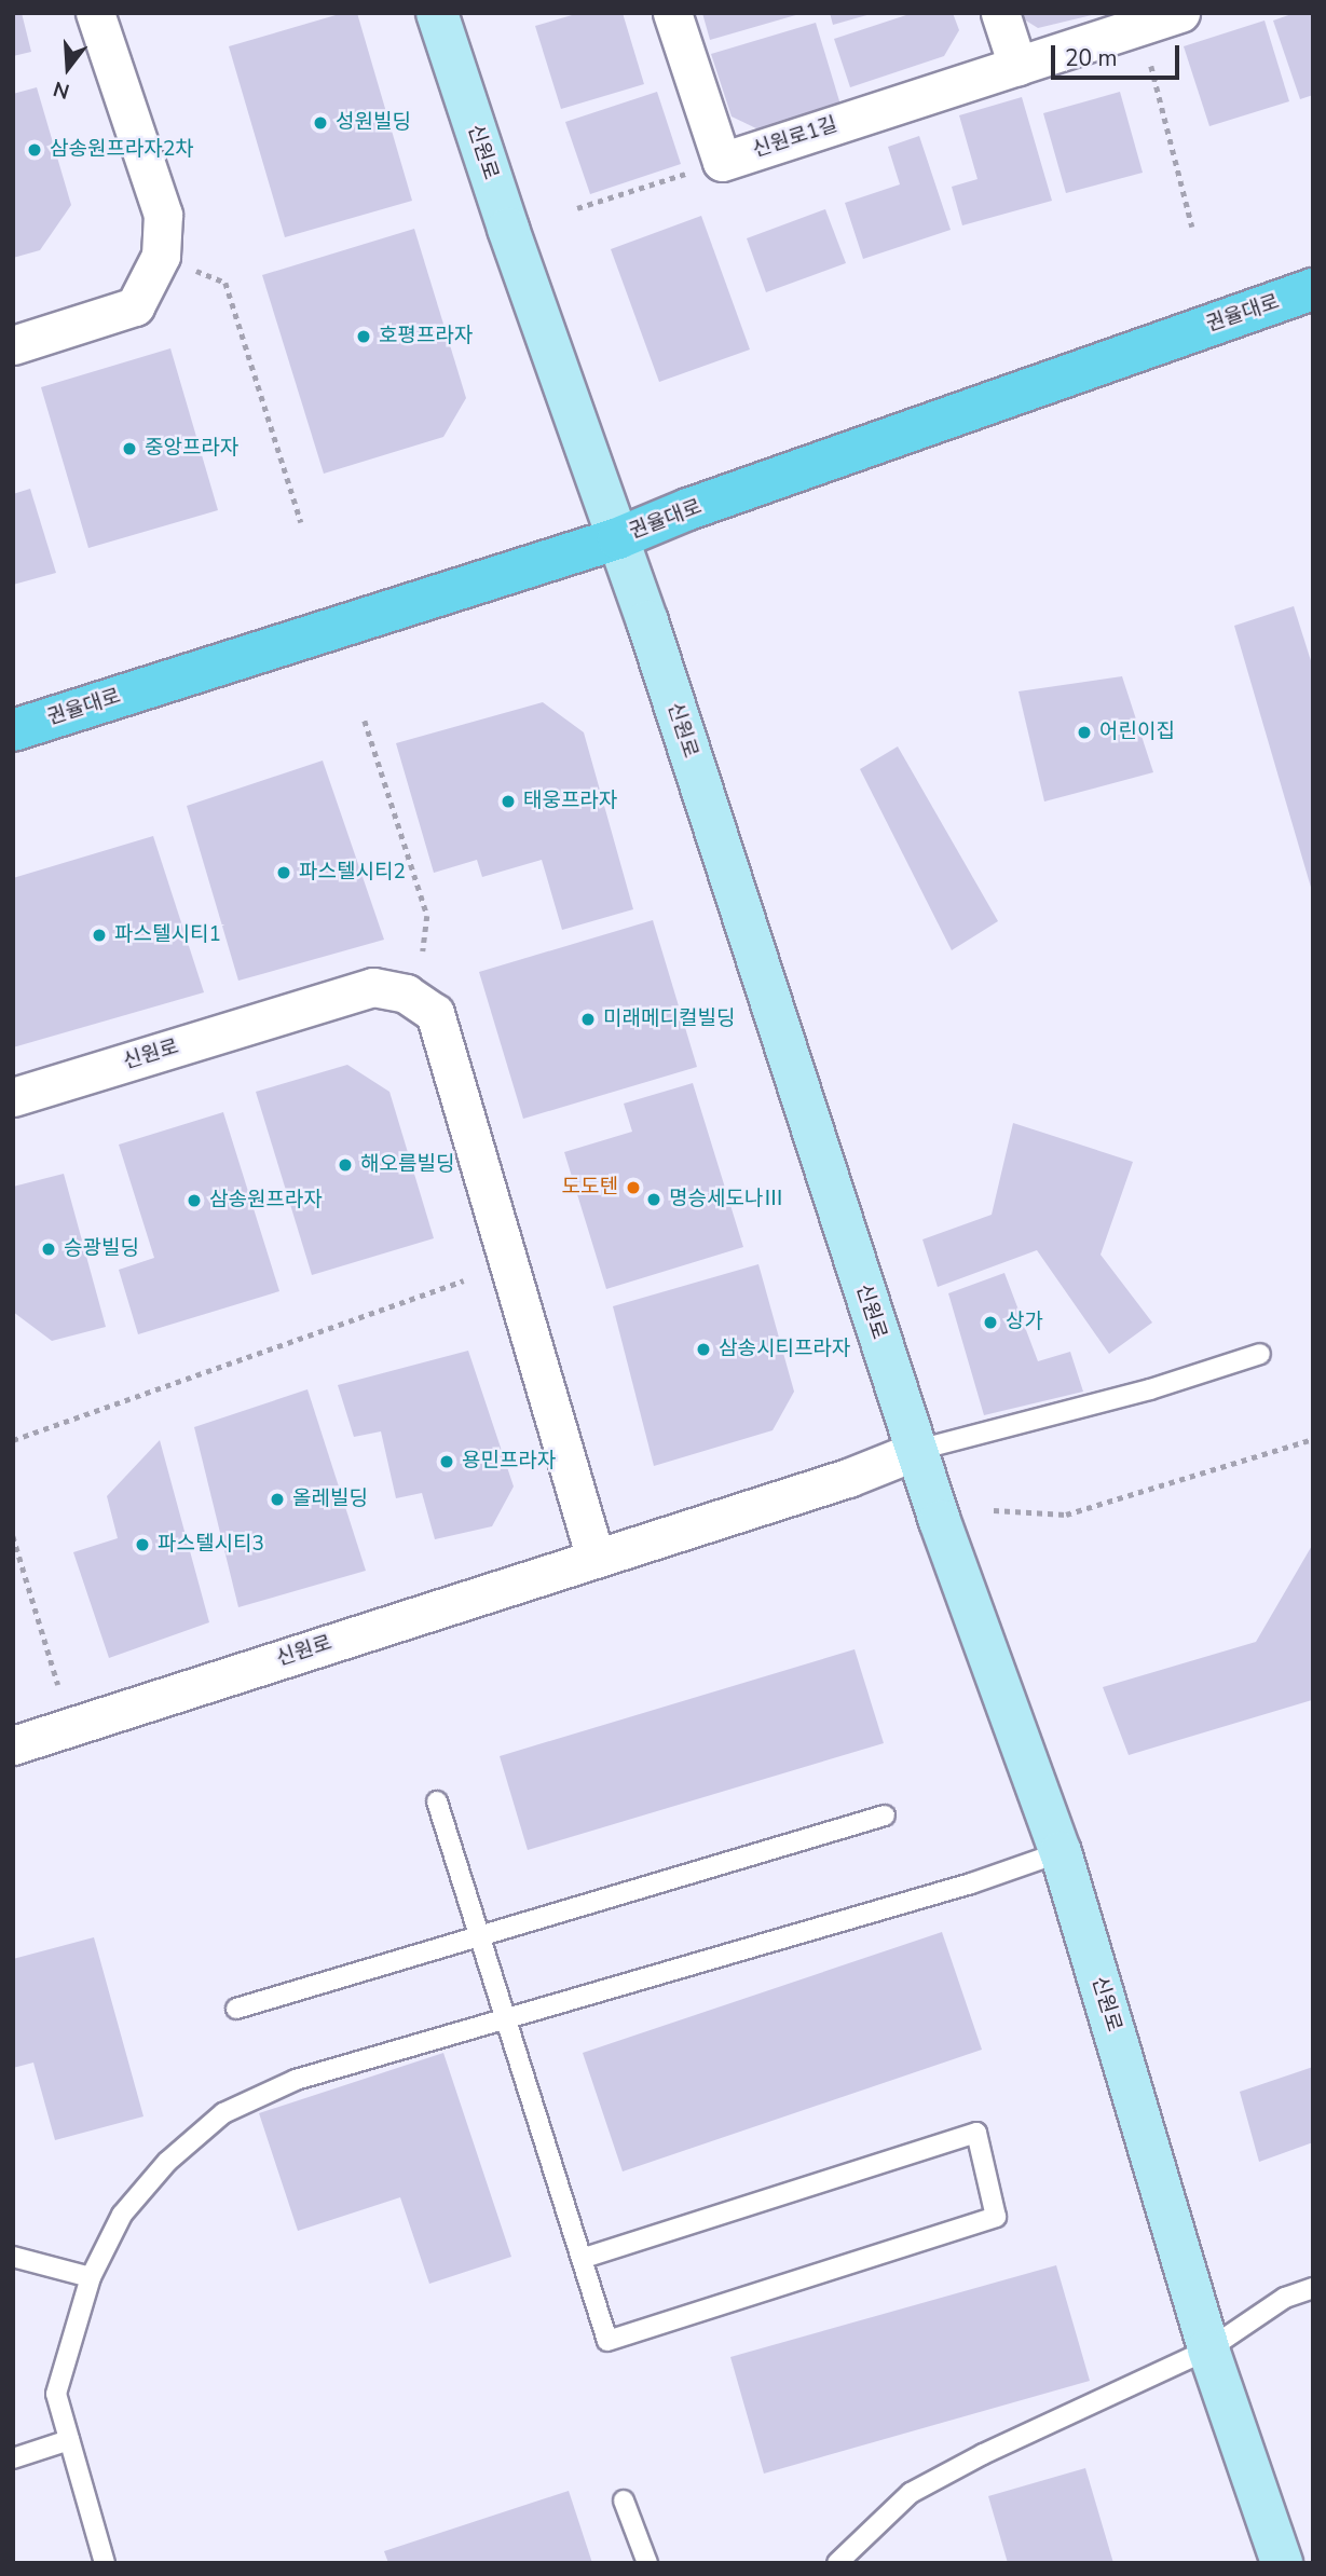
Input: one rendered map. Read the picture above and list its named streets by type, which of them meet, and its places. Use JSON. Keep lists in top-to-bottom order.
{
  "streets": {
    "main road": ["권율대로"],
    "street": ["신원로1길", "신원로"]
  },
  "crossings": [
    ["신원로", "권율대로"]
  ],
  "places": [
    "성원빌딩",
    "삼송원프라자2차",
    "호평프라자",
    "중앙프라자",
    "어린이집",
    "태웅프라자",
    "파스텔시티2",
    "파스텔시티1",
    "미래메디컬빌딩",
    "해오름빌딩",
    "도도텐",
    "명승세도나Ⅲ",
    "삼송원프라자",
    "승광빌딩",
    "상가",
    "삼송시티프라자",
    "용민프라자",
    "올레빌딩",
    "파스텔시티3"
  ],
  "scale_bar": "20 m",
  "north": "bottom"
}
